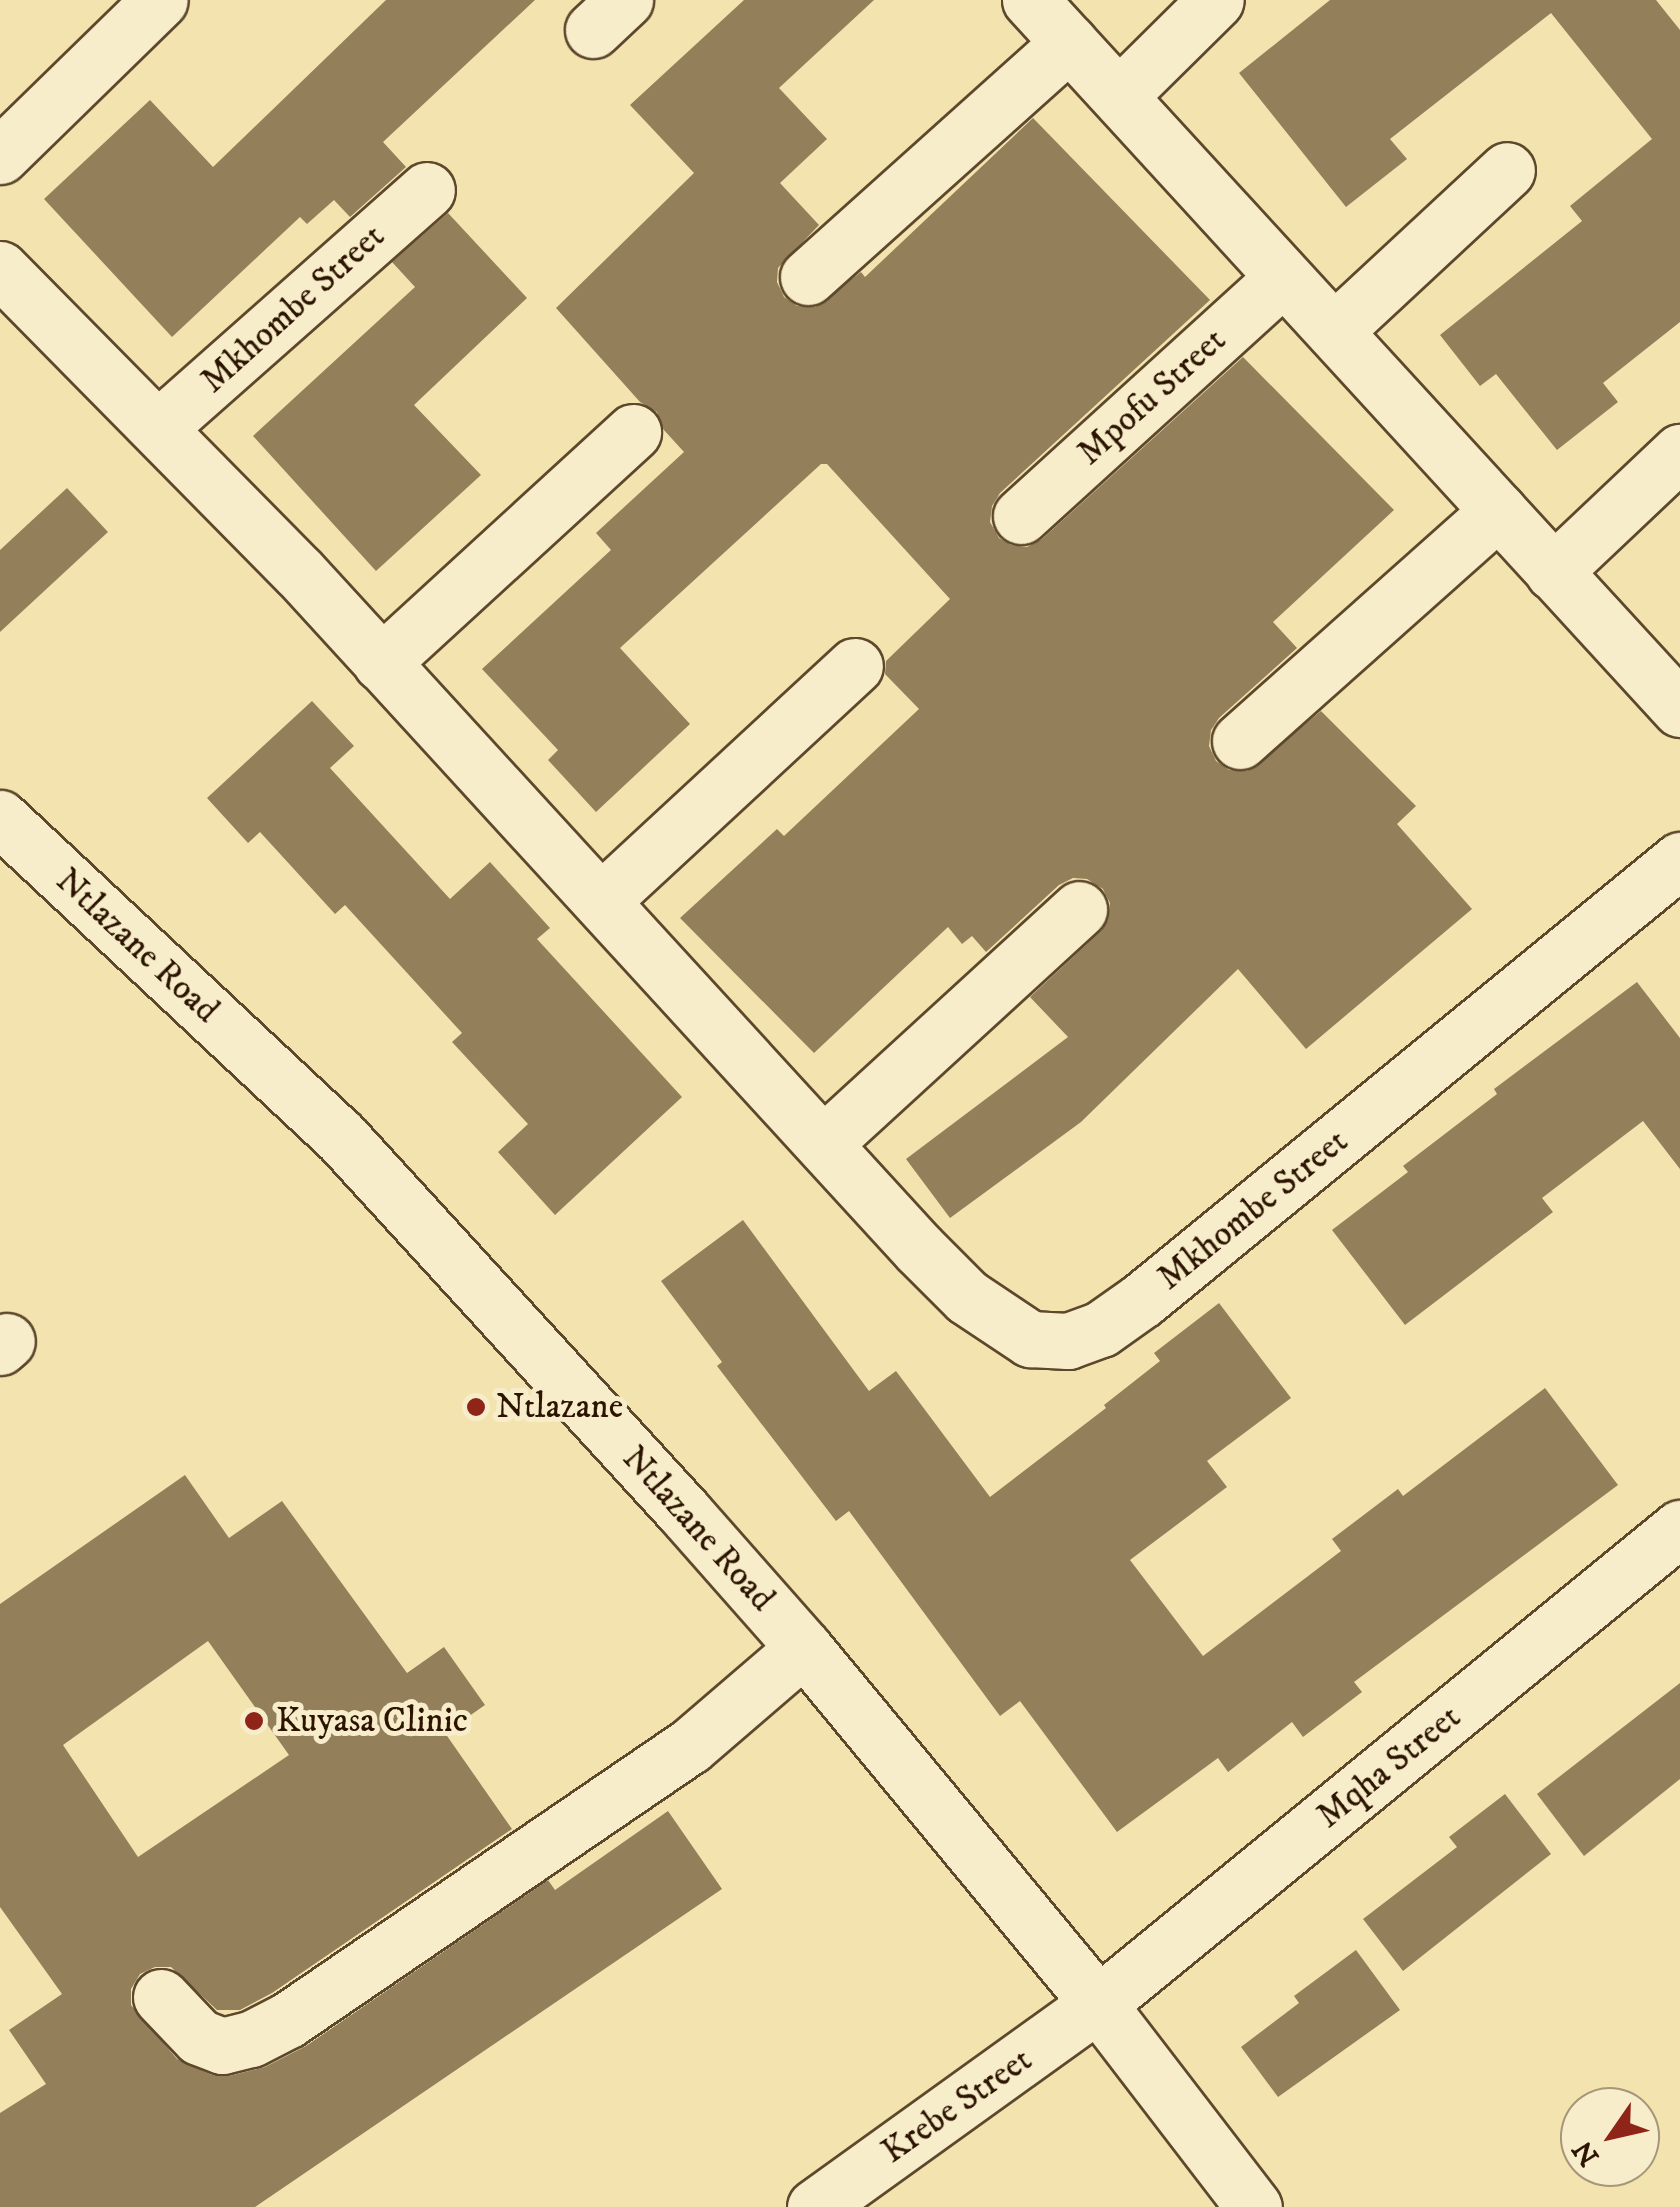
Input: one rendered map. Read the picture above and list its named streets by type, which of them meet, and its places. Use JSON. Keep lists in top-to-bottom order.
{
  "streets": {
    "street": [
      "Mkhombe Street",
      "Mpofu Street",
      "Ntlazane Road",
      "Mqha Street",
      "Krebe Street"
    ]
  },
  "crossings": [
    ["Ntlazane Road", "Mqha Street"],
    ["Ntlazane Road", "Krebe Street"],
    ["Mqha Street", "Krebe Street"]
  ],
  "places": ["Ntlazane", "Kuyasa Clinic"],
  "north": "bottom left"
}
